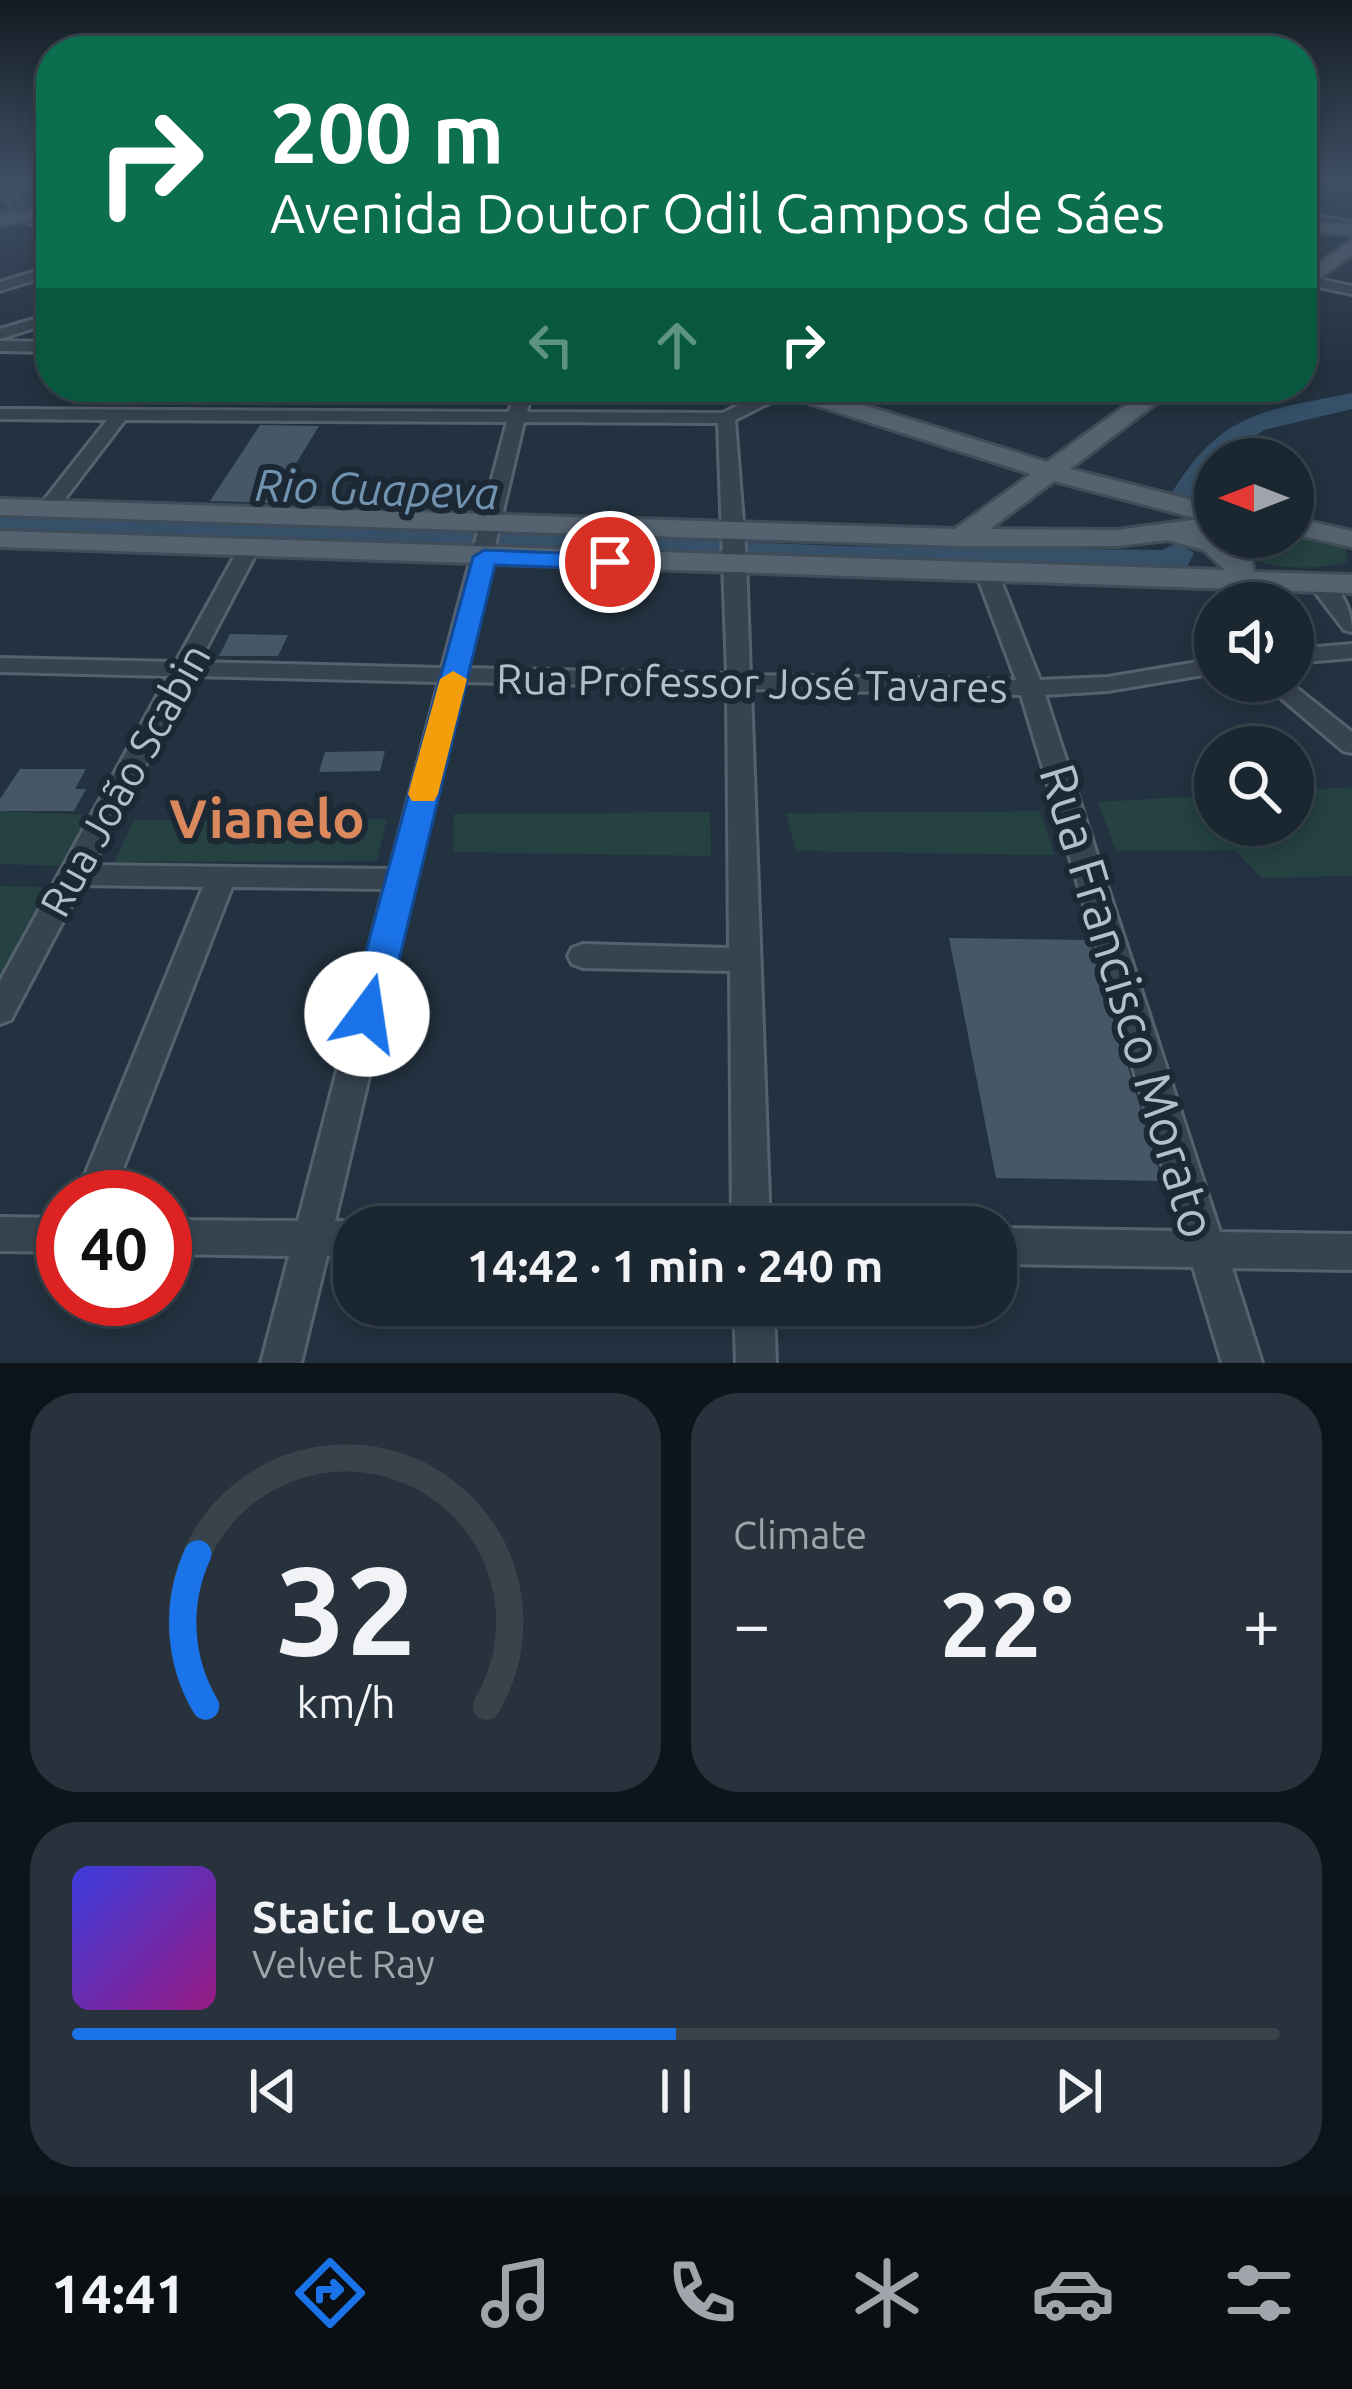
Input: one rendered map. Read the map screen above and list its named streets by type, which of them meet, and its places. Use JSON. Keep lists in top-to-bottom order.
{
  "streets": {
    "street": ["Rua Professor José Tavares", "Rua João Scabin", "Rua Francisco Morato"]
  },
  "crossings": [
    ["Rua Professor José Tavares", "Rua João Scabin"],
    ["Rua Professor José Tavares", "Rua Francisco Morato"]
  ],
  "districts": ["Vianelo"],
  "water": ["Rio Guapeva"],
  "north": "left",
  "page": {
    "turn": ["200 m", "Avenida Doutor Odil Campos de Sáes"],
    "limit": "40",
    "trip": "14:42 · 1 min · 240 m",
    "tile": "Climate",
    "heat": ["−", "22°", "+"],
    "song": ["Static Love", "Velvet Ray"],
    "tabs": "14:41",
    "gauge": ["32", "km/h"]
  }
}
